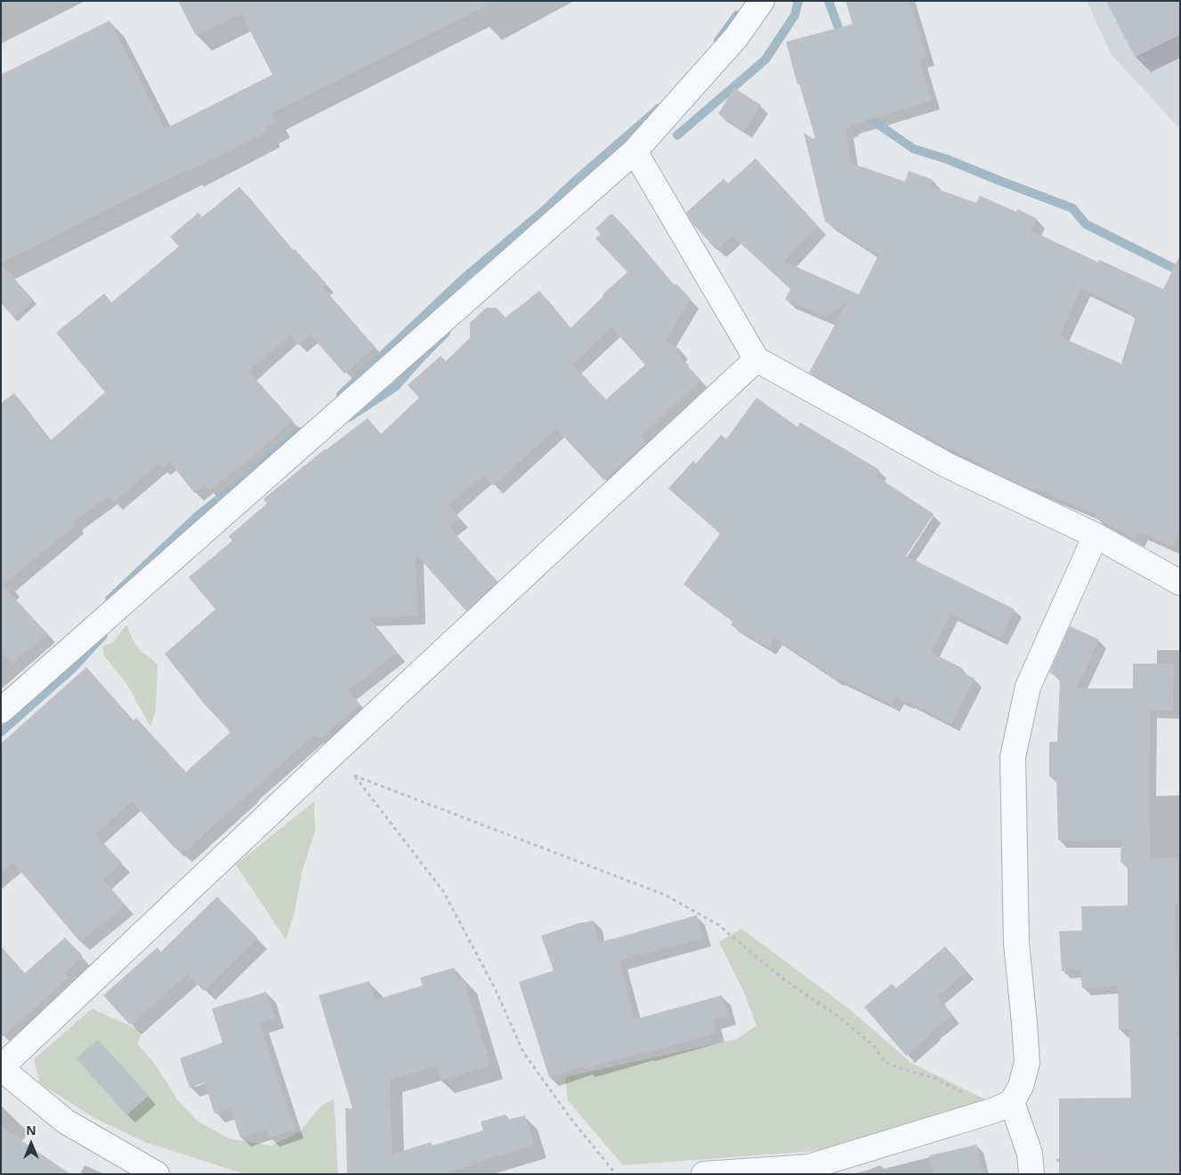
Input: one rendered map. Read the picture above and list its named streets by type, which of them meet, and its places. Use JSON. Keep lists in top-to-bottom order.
{
  "north": "top"
}
